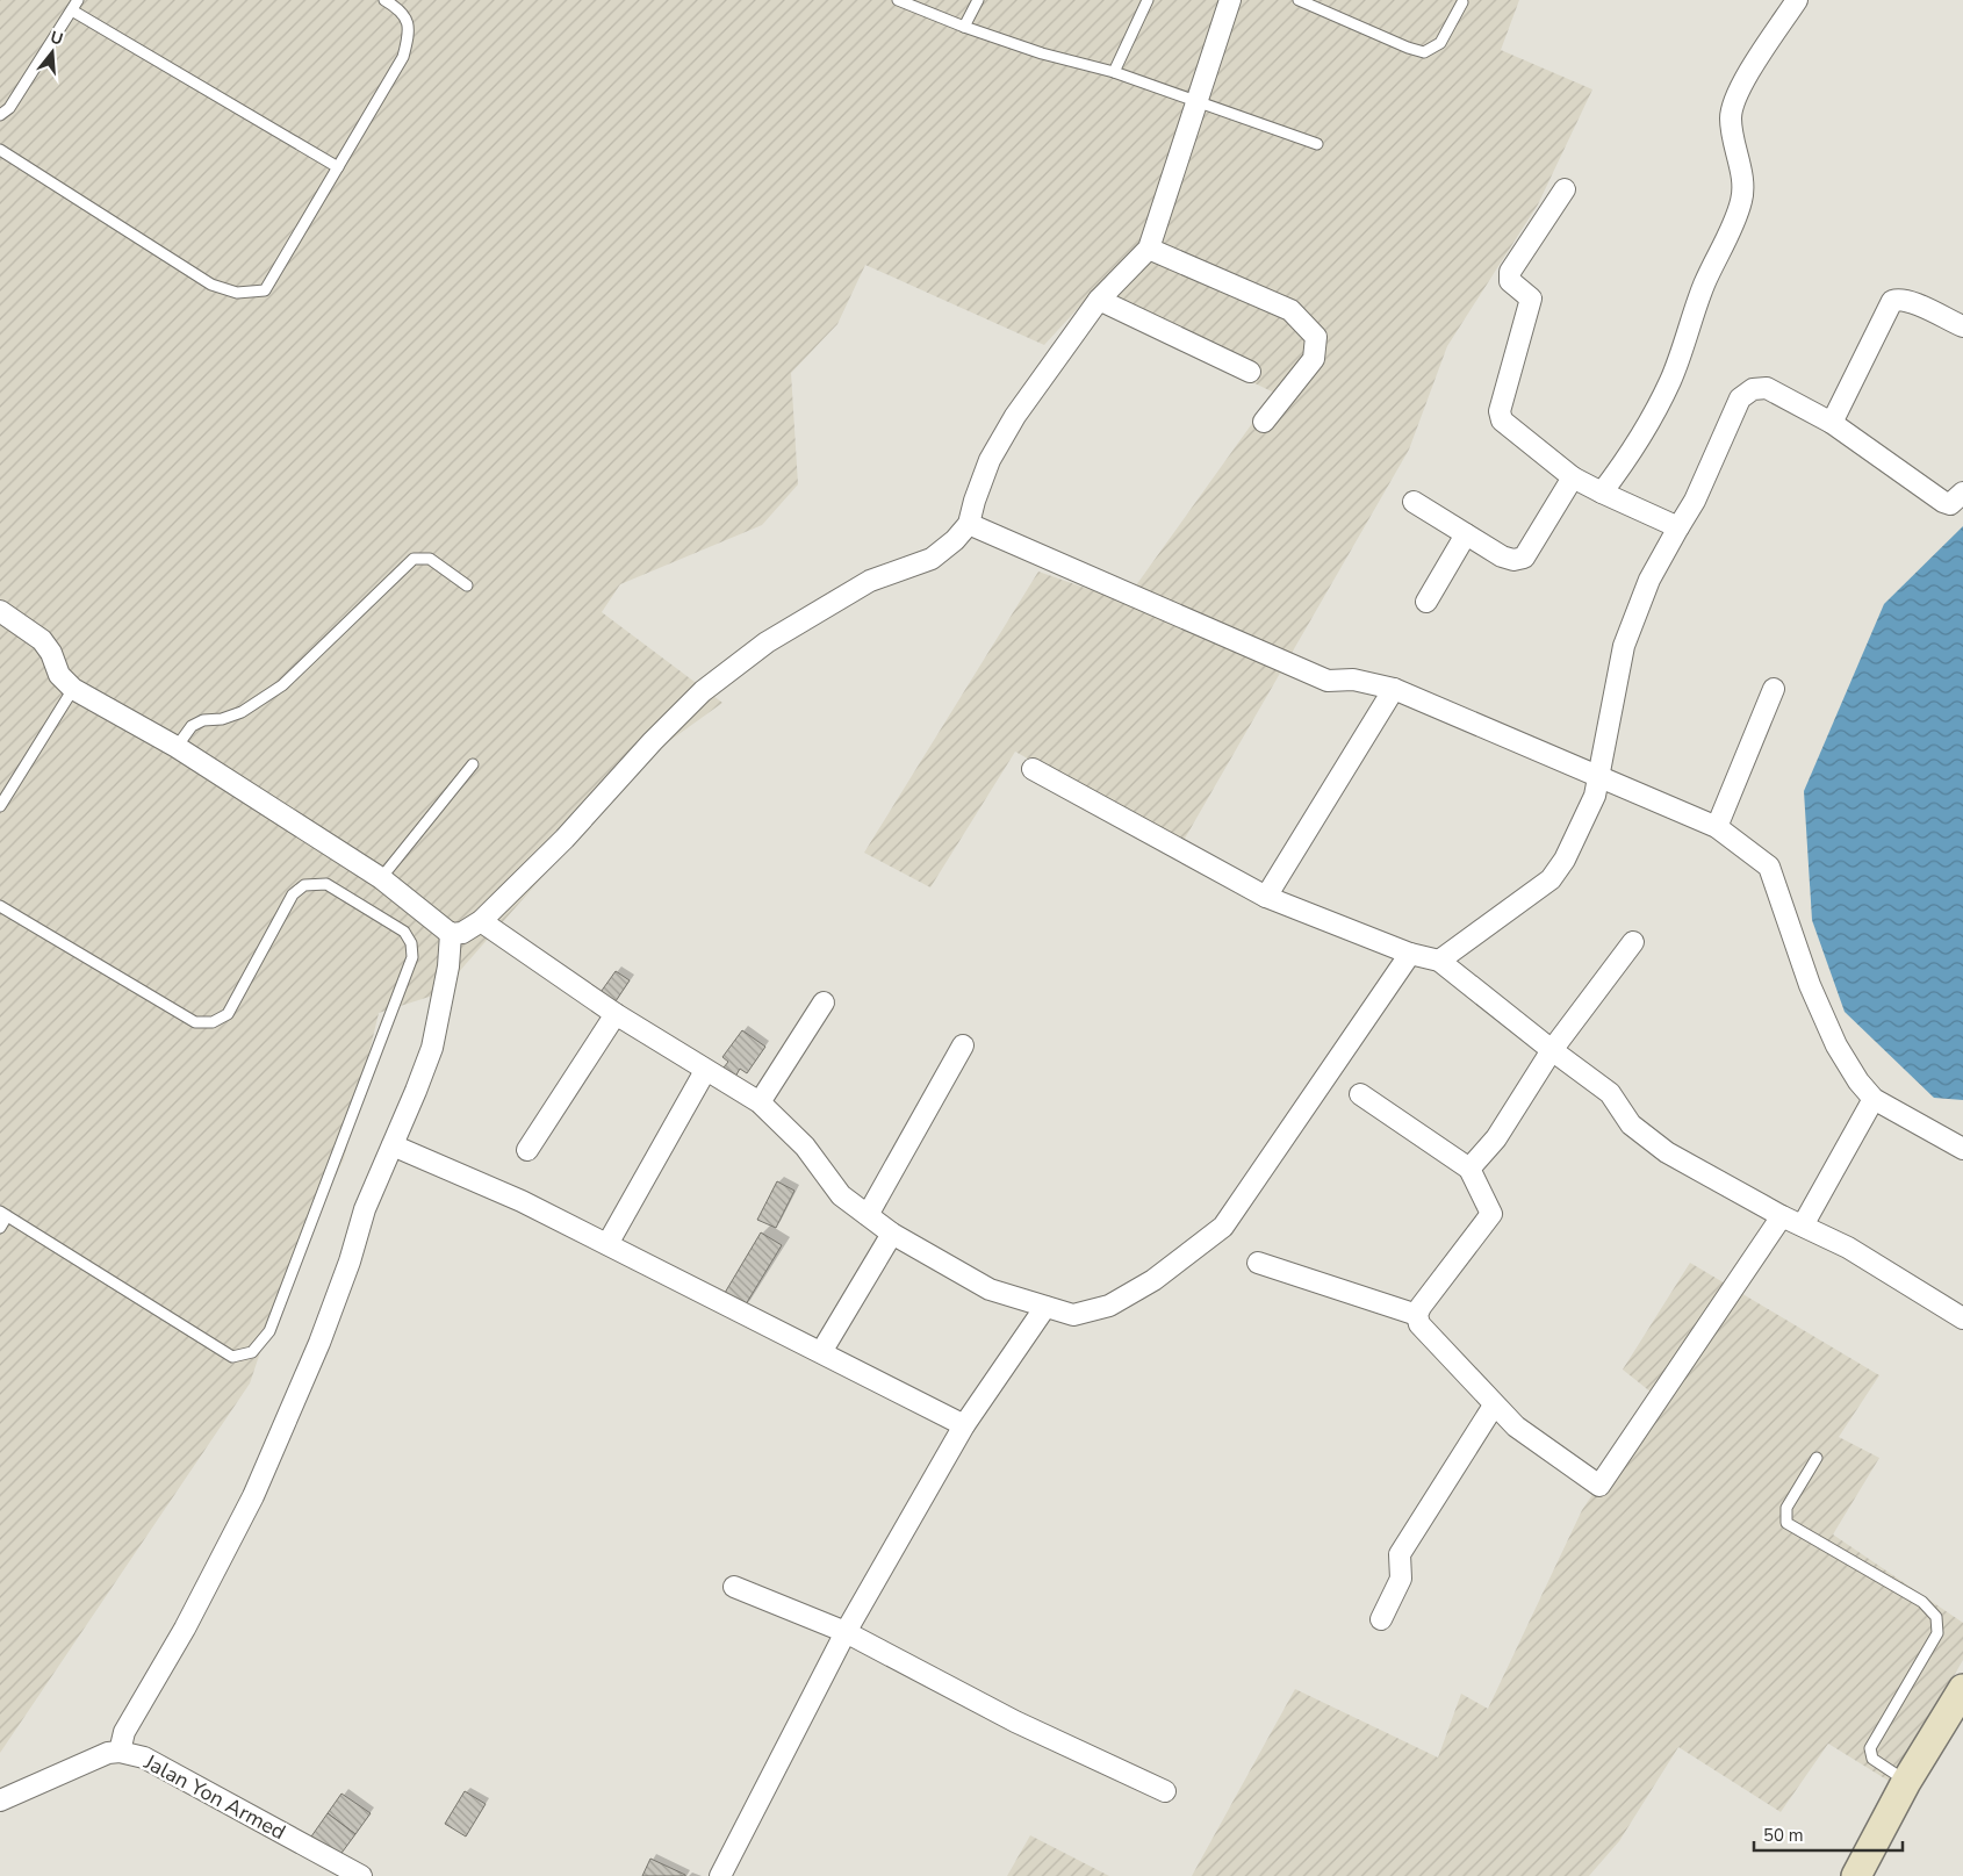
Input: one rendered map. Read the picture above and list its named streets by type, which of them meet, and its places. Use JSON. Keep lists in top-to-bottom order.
{
  "streets": {
    "street": ["Jalan Yon Armed"]
  },
  "scale_bar": "50 m",
  "north": "top"
}
